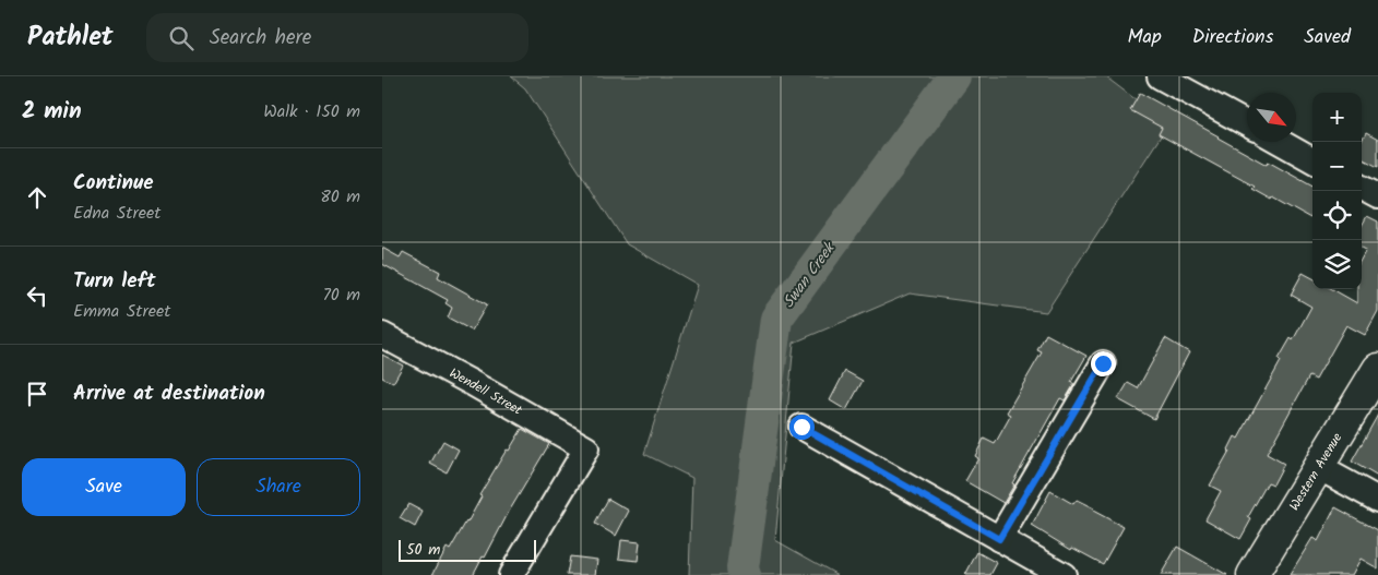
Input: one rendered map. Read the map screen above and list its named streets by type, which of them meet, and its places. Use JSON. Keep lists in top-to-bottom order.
{
  "streets": {
    "main road": ["Western Avenue"],
    "street": ["Wendell Street"]
  },
  "water": ["Swan Creek"],
  "scale_bar": "50 m",
  "north": "bottom right",
  "page": {
    "header": "Pathlet",
    "search": "Search here",
    "nav": ["Map", "Directions", "Saved"],
    "heading": ["2 min", "Walk · 150 m"],
    "map_buttons": ["+", "−"],
    "list": [
      ["Continue", "Edna Street", "80 m"],
      ["Turn left", "Emma Street", "70 m"],
      "Arrive at destination"
    ],
    "buttons": ["Save", "Share"],
    "scale": "50 m"
  }
}
